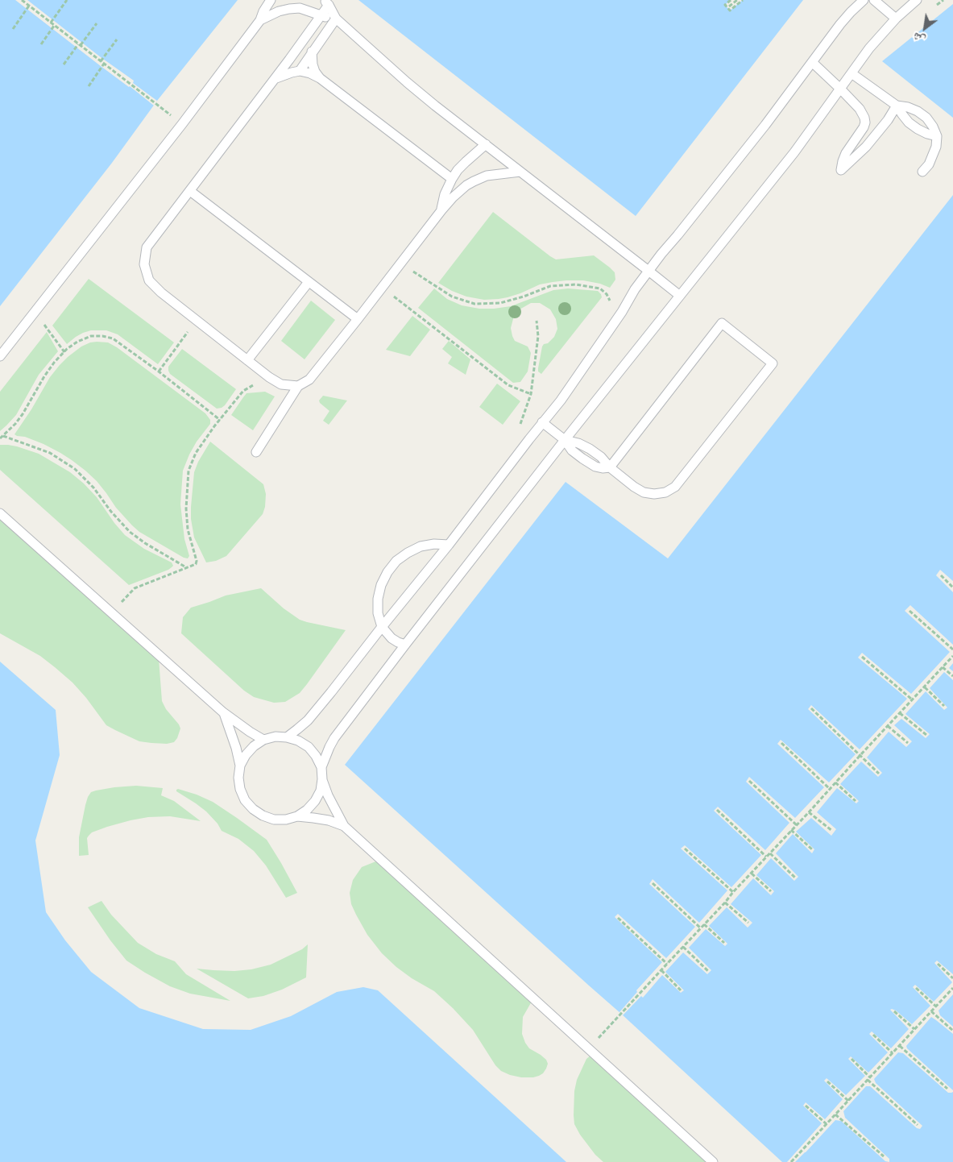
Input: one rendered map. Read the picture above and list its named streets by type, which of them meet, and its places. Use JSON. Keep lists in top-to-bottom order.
{
  "north": "bottom left"
}
